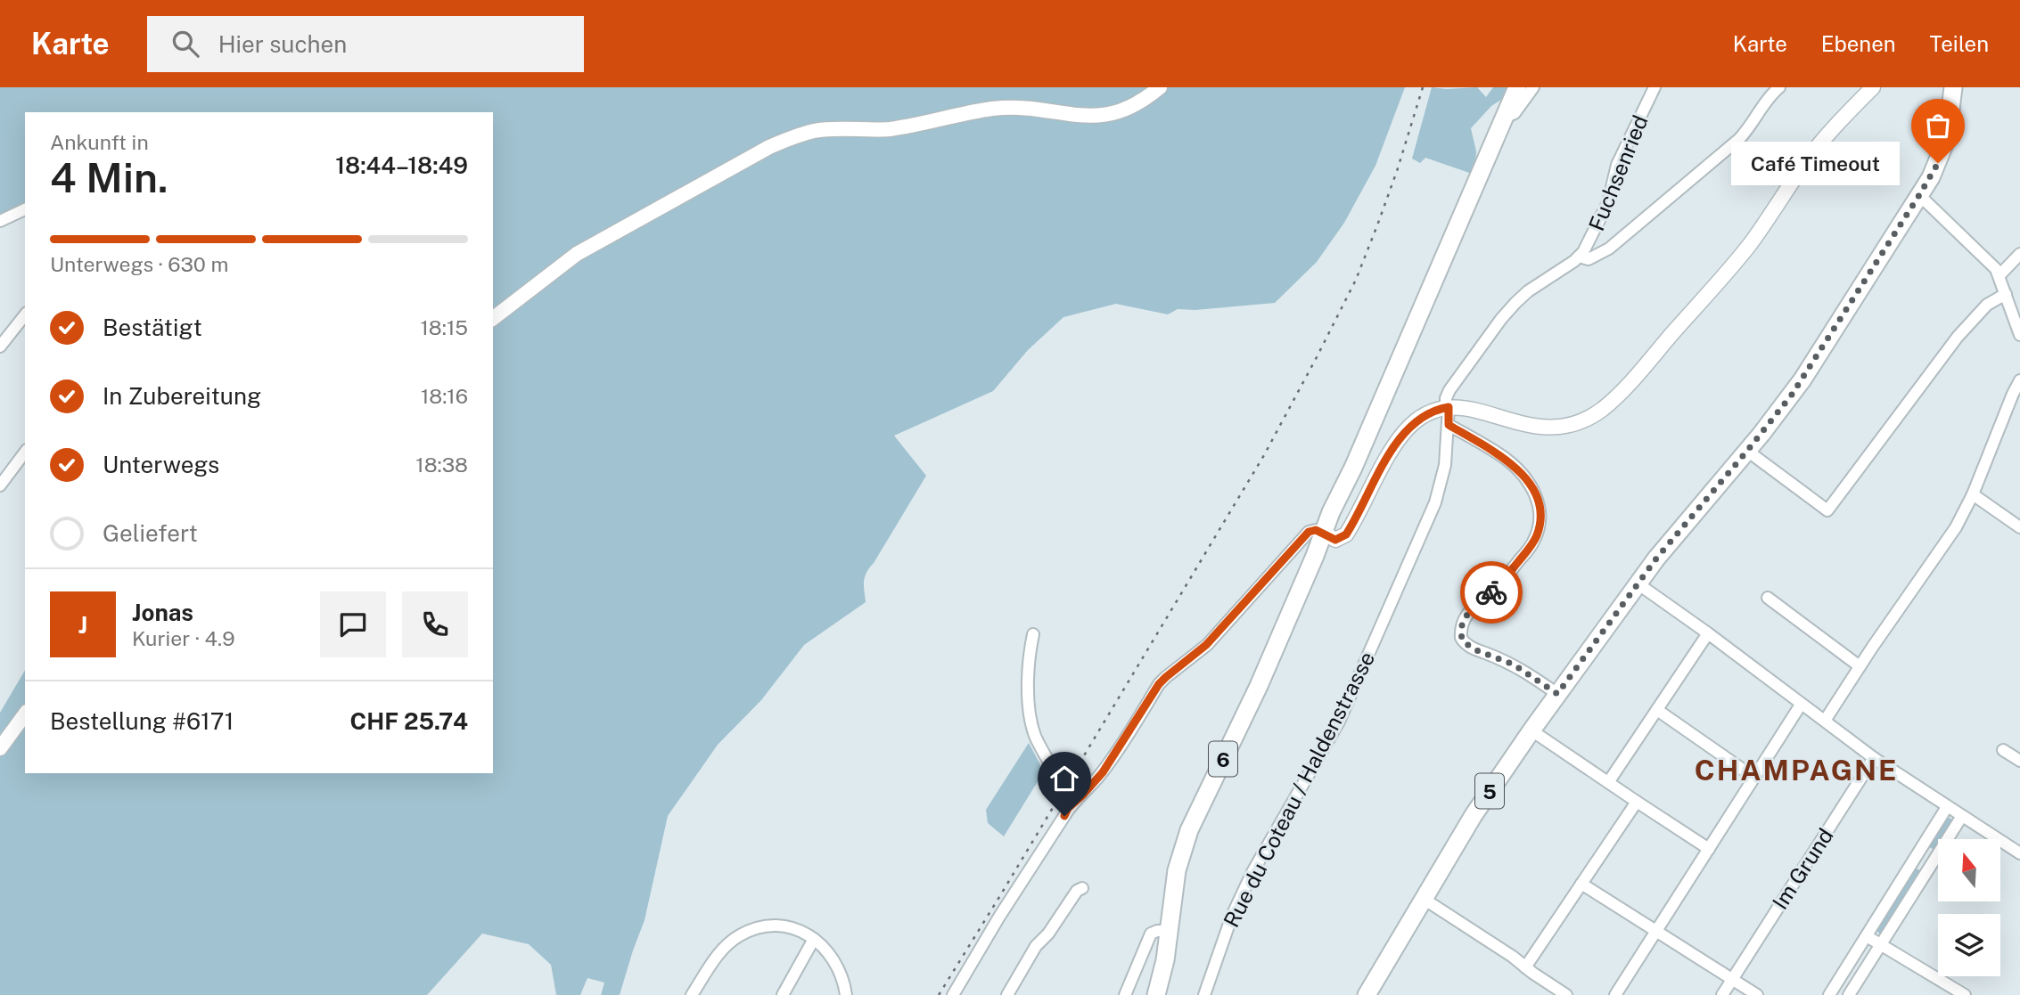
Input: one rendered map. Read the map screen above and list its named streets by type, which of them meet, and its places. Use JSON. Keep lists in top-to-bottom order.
{
  "streets": {
    "main road": ["6", "5"],
    "street": ["Fuchsenried", "Rue du Coteau / Haldenstrasse", "Im Grund"]
  },
  "districts": ["CHAMPAGNE"],
  "places": ["Café Timeout"],
  "north": "top",
  "page": {
    "header": "Karte",
    "search": "Hier suchen",
    "nav": ["Karte", "Ebenen", "Teilen"],
    "heading": ["4 Min.", "Ankunft in", "18:44–18:49"],
    "panel": [
      "Jonas",
      "Kurier · 4.9",
      "Bestellung #6171",
      "CHF 25.74"
    ],
    "bubble": "Café Timeout",
    "bar": "Unterwegs · 630 m",
    "list": [
      ["Bestätigt", "18:15"],
      ["In Zubereitung", "18:16"],
      ["Unterwegs", "18:38"],
      "Geliefert"
    ],
    "round": "J"
  }
}
